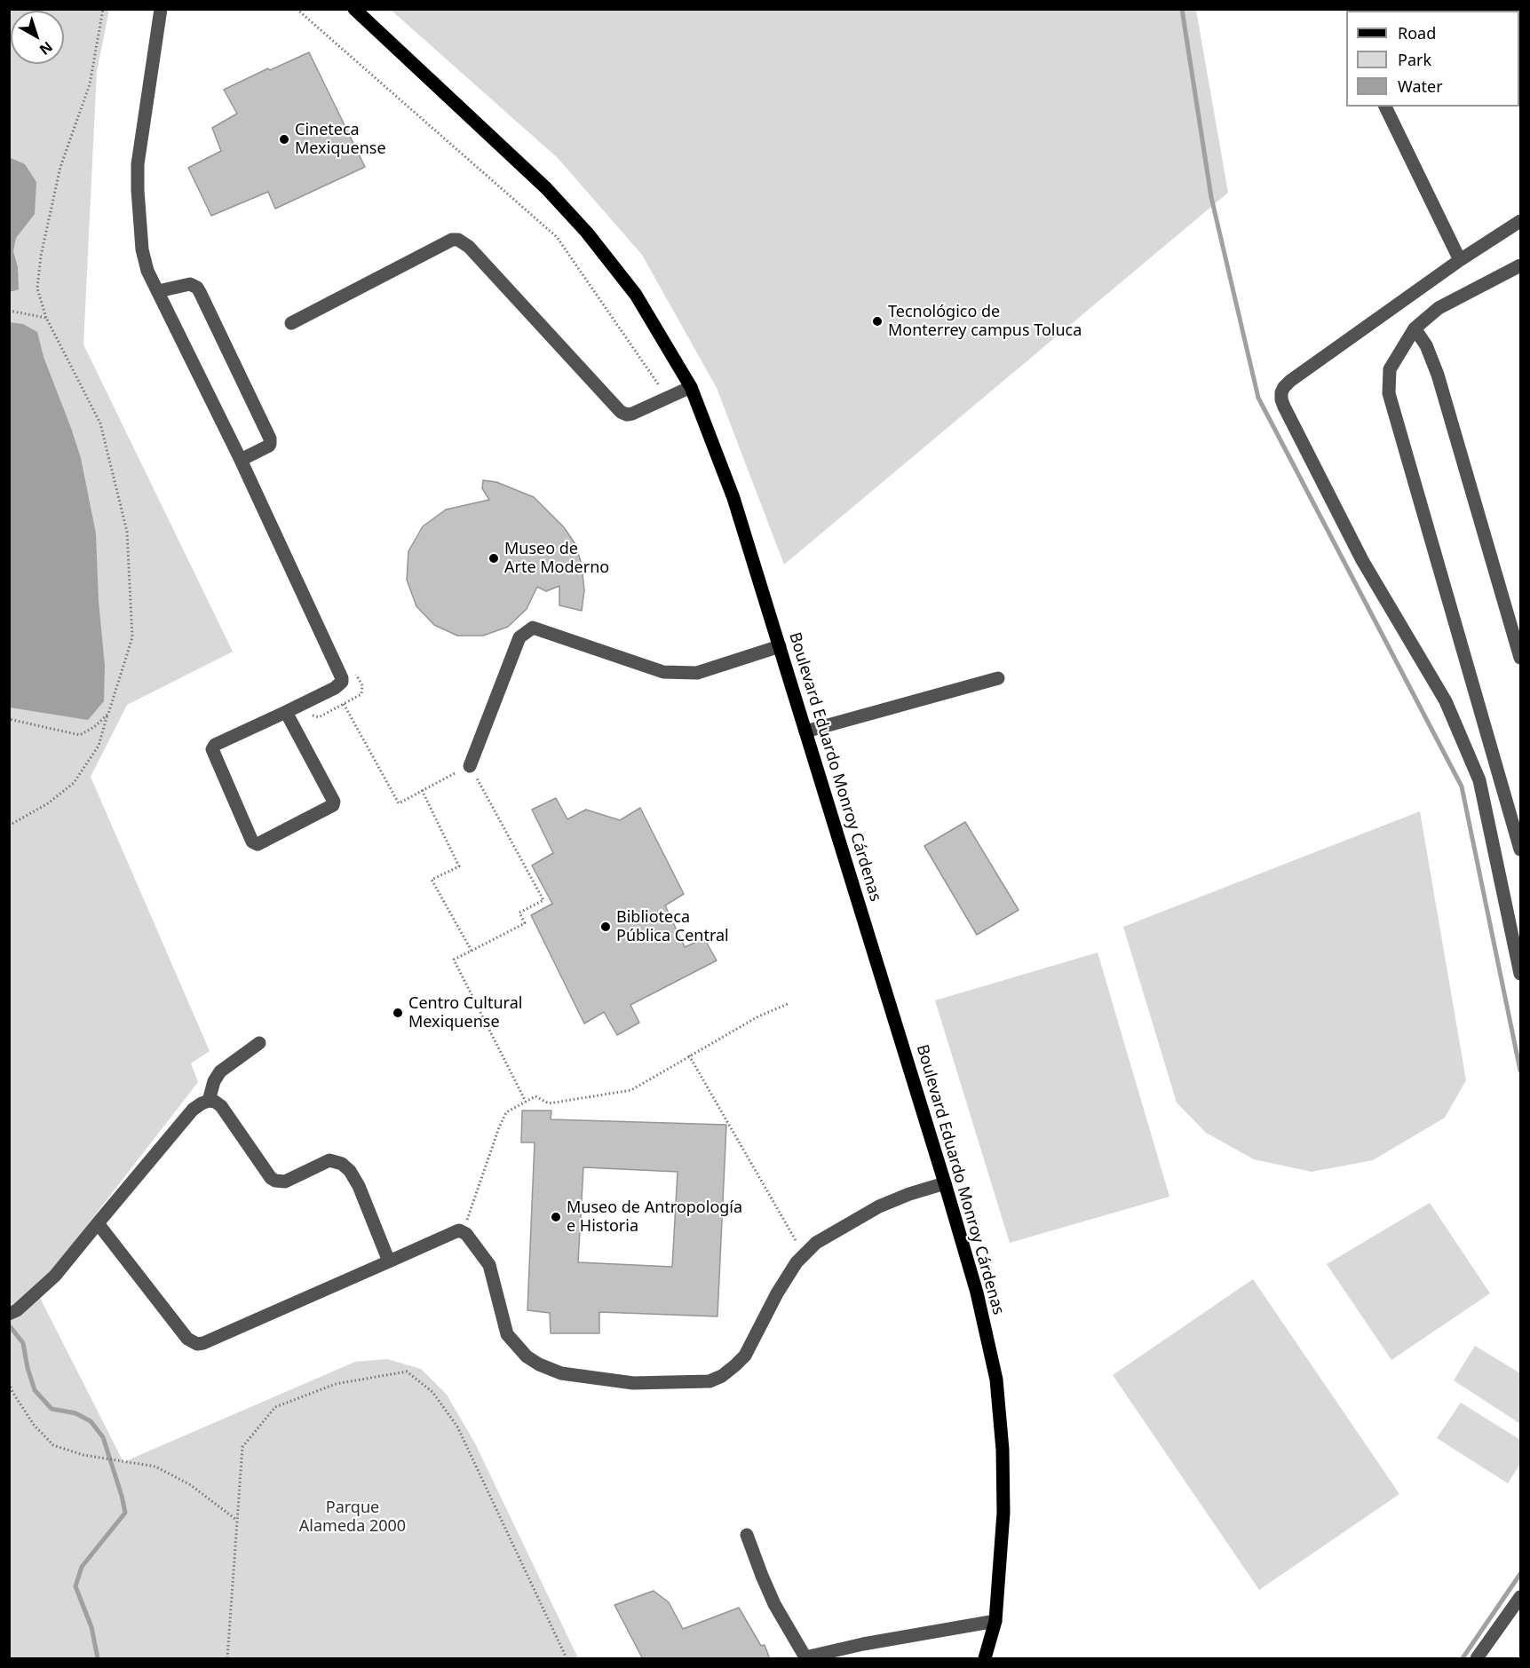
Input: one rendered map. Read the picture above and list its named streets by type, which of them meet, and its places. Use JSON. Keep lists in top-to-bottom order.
{
  "streets": {
    "main road": ["Boulevard Eduardo Monroy Cárdenas"]
  },
  "parks": ["Parque Alameda 2000"],
  "places": [
    "Cineteca Mexiquense",
    "Tecnológico de Monterrey campus Toluca",
    "Museo de Arte Moderno",
    "Biblioteca Pública Central",
    "Centro Cultural Mexiquense",
    "Museo de Antropología e Historia"
  ],
  "legend": ["Road", "Park", "Water"],
  "north": "bottom right"
}
